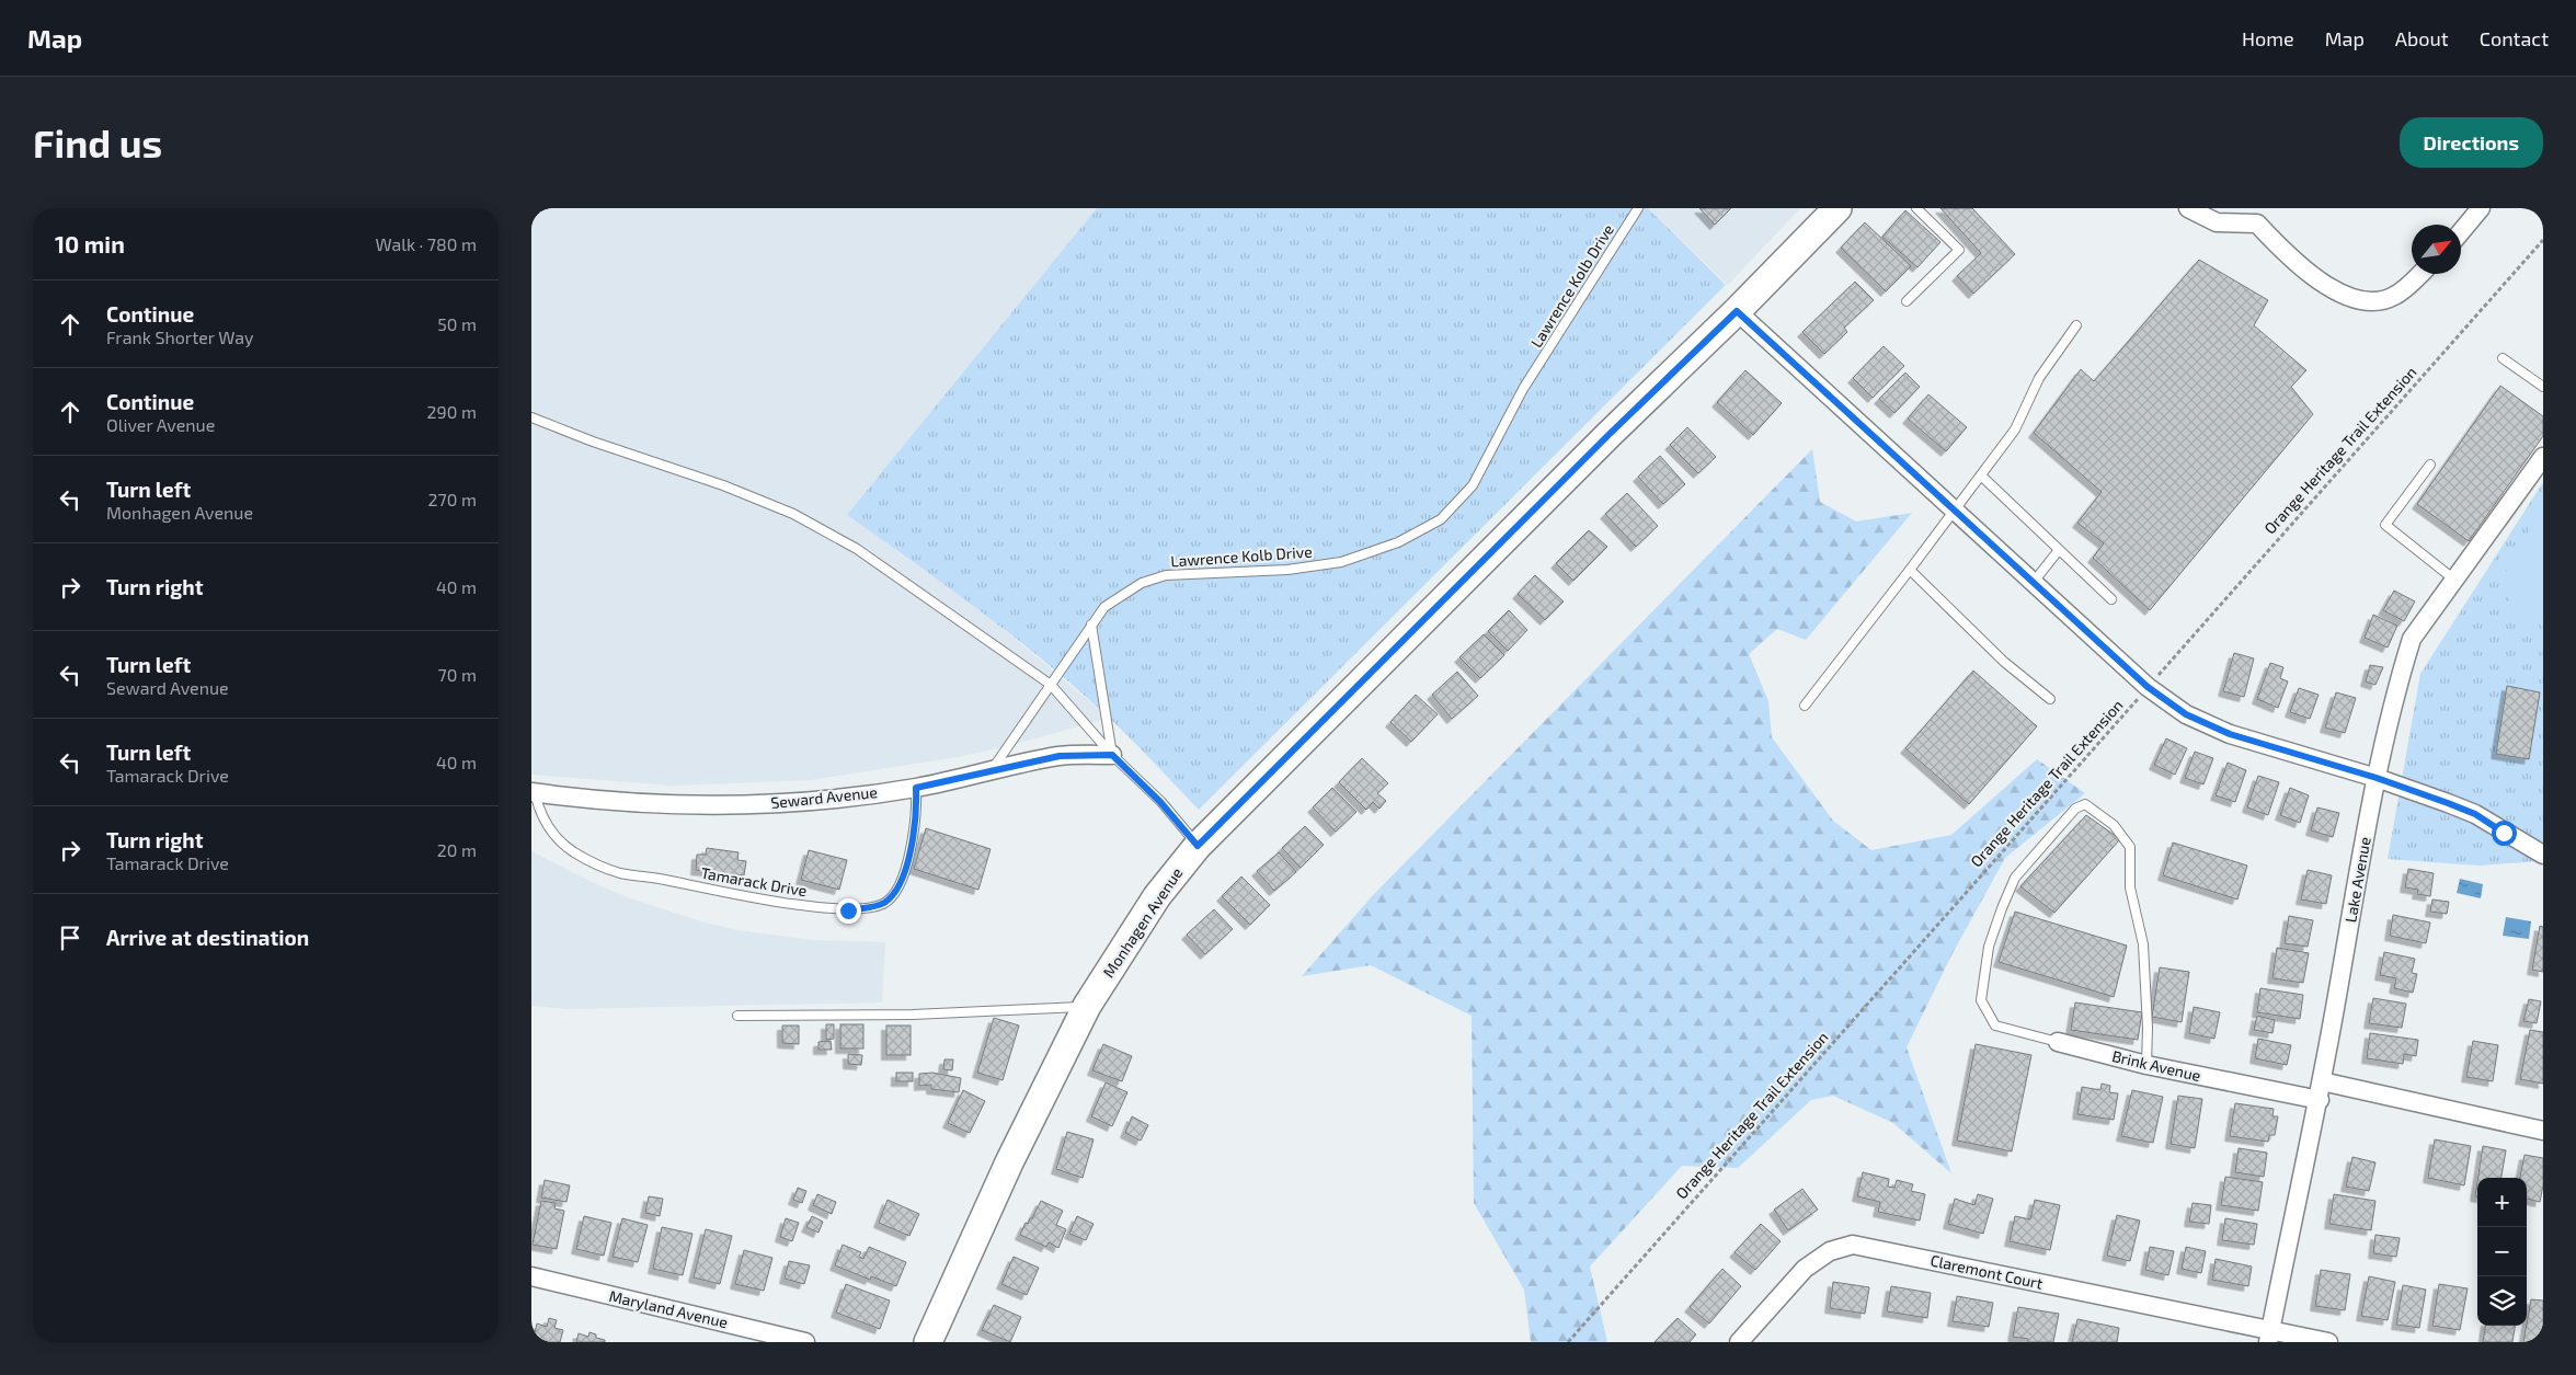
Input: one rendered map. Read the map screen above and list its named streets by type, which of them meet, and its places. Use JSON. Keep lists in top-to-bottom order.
{
  "streets": {
    "main road": ["Monhagen Avenue"],
    "street": [
      "Seward Avenue",
      "Lake Avenue",
      "Brink Avenue",
      "Claremont Court",
      "Maryland Avenue"
    ],
    "lane": ["Lawrence Kolb Drive", "Tamarack Drive"],
    "path": ["Orange Heritage Trail Extension"]
  },
  "crossings": [
    ["Lawrence Kolb Drive", "Seward Avenue"],
    ["Seward Avenue", "Tamarack Drive"],
    ["Lake Avenue", "Brink Avenue"],
    ["Lake Avenue", "Claremont Court"]
  ],
  "north": "top right",
  "page": {
    "header": "Map",
    "nav": [
      "Home",
      "Map",
      "About",
      "Contact"
    ],
    "buttons": "Directions",
    "title": "Find us",
    "heading": ["10 min", "Walk · 780 m"],
    "list": [
      ["Continue", "Frank Shorter Way", "50 m"],
      ["Continue", "Oliver Avenue", "290 m"],
      ["Turn left", "Monhagen Avenue", "270 m"],
      ["Turn right", "40 m"],
      ["Turn left", "Seward Avenue", "70 m"],
      ["Turn left", "Tamarack Drive", "40 m"],
      ["Turn right", "Tamarack Drive", "20 m"],
      "Arrive at destination"
    ],
    "map_buttons": ["+", "−"]
  }
}
